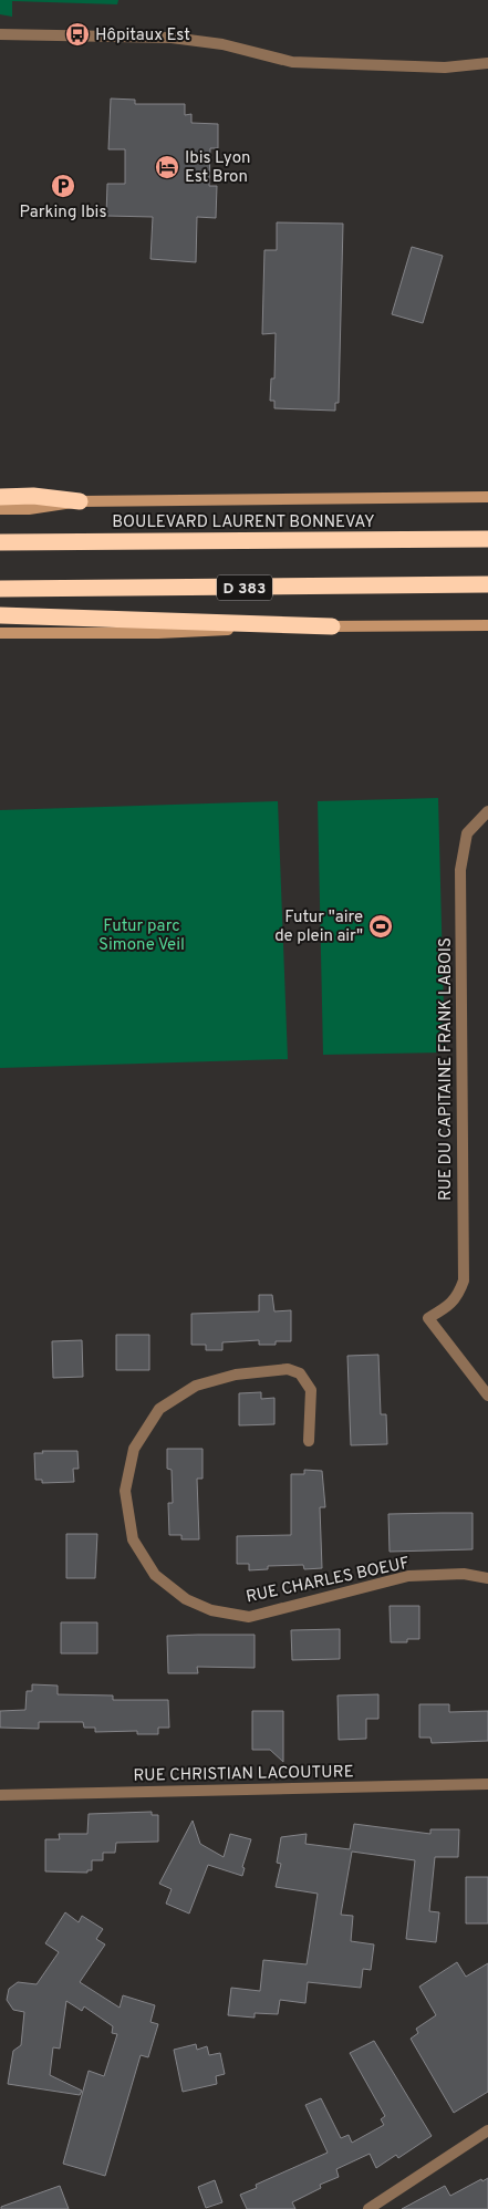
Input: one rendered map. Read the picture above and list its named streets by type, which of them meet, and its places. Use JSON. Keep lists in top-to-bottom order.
{
  "streets": {
    "highway": ["BOULEVARD LAURENT BONNEVAY", "D 383"],
    "street": ["RUE DU CAPITAINE FRANK LABOIS", "RUE CHARLES BOEUF", "RUE CHRISTIAN LACOUTURE"]
  },
  "parks": ["Futur parc Simone Veil"],
  "places": {
    "bus stop": ["Hôpitaux Est"],
    "hotel": ["Ibis Lyon Est Bron"],
    "parking": ["Parking Ibis"],
    "sports": ["Futur \"aire de plein air\""]
  }
}
